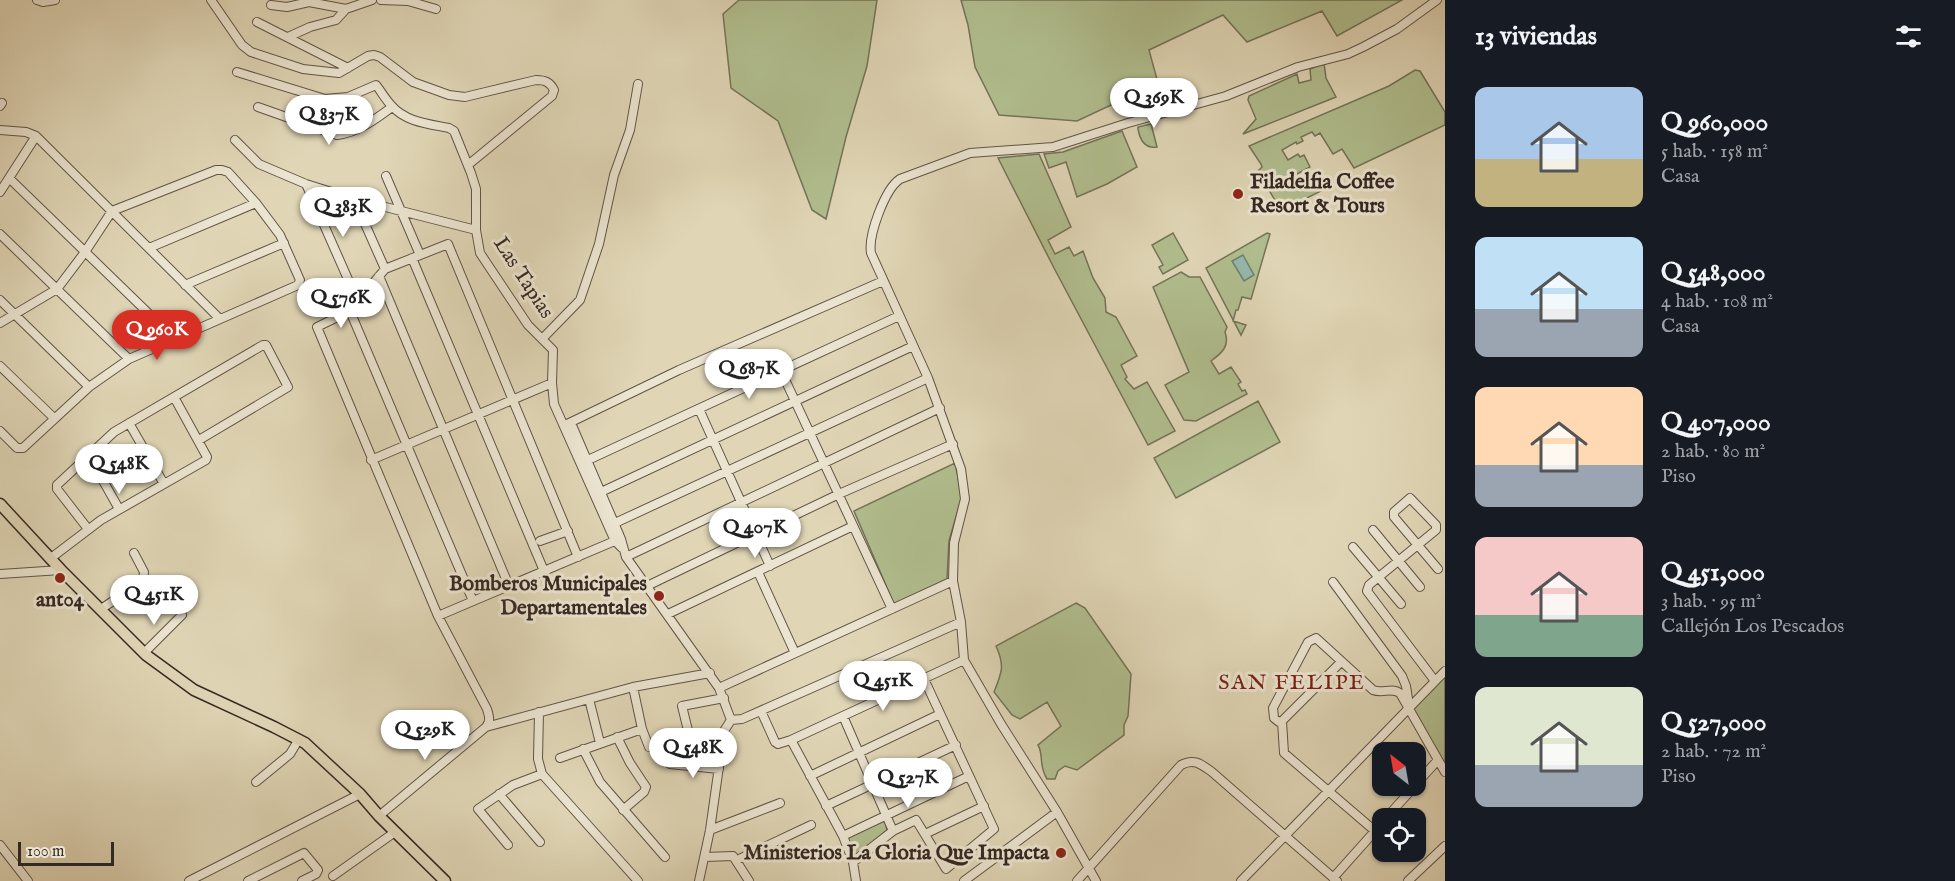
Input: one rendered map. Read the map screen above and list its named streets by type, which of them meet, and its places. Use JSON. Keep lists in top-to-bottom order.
{
  "streets": {
    "street": ["Las Tapias"]
  },
  "districts": ["SAN FELIPE"],
  "places": [
    "Filadelfia Coffee Resort & Tours",
    "ant04",
    "Bomberos Municipales Departamentales",
    "Ministerios La Gloria Que Impacta"
  ],
  "scale_bar": "100 m",
  "north": "top left",
  "page": {
    "heading": "13 viviendas",
    "list": [
      {
        "name": "Q 960,000",
        "note": "5 hab. · 158 m² · Casa"
      },
      {
        "name": "Q 548,000",
        "note": "4 hab. · 108 m² · Casa"
      },
      {
        "name": "Q 407,000",
        "note": "2 hab. · 80 m² · Piso"
      },
      {
        "name": "Q 451,000",
        "note": "3 hab. · 95 m² · Callejón Los Pescados"
      },
      {
        "name": "Q 527,000",
        "note": "2 hab. · 72 m² · Piso"
      }
    ],
    "price": [
      "Q 369K",
      "Q 837K",
      "Q 383K",
      "Q 576K",
      "Q 960K",
      "Q 687K",
      "Q 548K",
      "Q 407K",
      "Q 451K",
      "Q 451K",
      "Q 529K",
      "Q 548K",
      "Q 527K"
    ],
    "scale": "100 m"
  }
}
